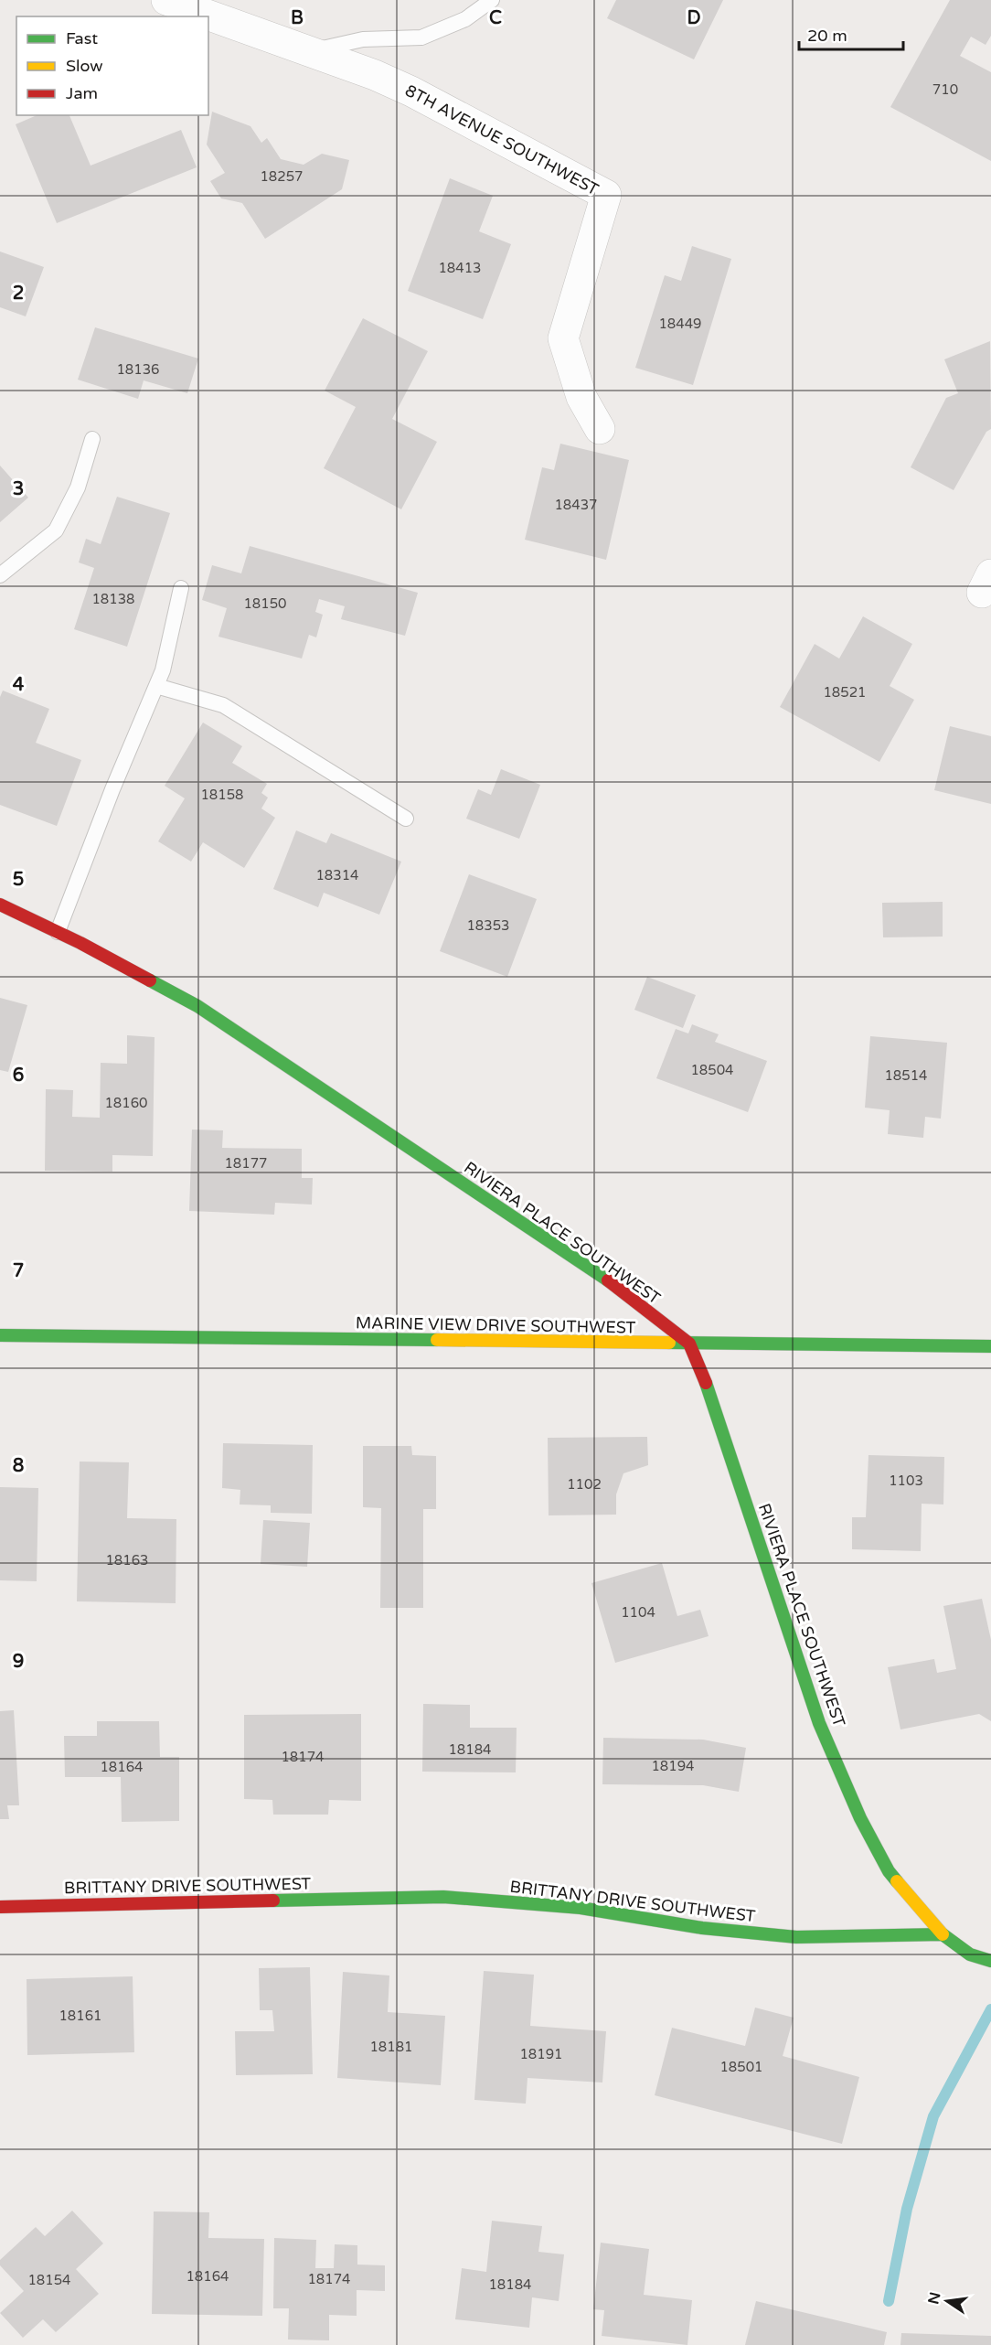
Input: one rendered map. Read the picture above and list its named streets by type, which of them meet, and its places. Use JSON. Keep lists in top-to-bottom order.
{
  "streets": {
    "street": [
      "8TH AVENUE SOUTHWEST",
      "RIVIERA PLACE SOUTHWEST",
      "MARINE VIEW DRIVE SOUTHWEST",
      "BRITTANY DRIVE SOUTHWEST"
    ]
  },
  "crossings": [
    ["RIVIERA PLACE SOUTHWEST", "MARINE VIEW DRIVE SOUTHWEST"],
    ["RIVIERA PLACE SOUTHWEST", "BRITTANY DRIVE SOUTHWEST"]
  ],
  "house_numbers": [
    "710",
    "18257",
    "18413",
    "18449",
    "18136",
    "18437",
    "18138",
    "18150",
    "18521",
    "18158",
    "18314",
    "18353",
    "18504",
    "18514",
    "18160",
    "18177",
    "1103",
    "1102",
    "18163",
    "1104",
    "18184",
    "18174",
    "18194",
    "18164",
    "18161",
    "18181",
    "18191",
    "18501",
    "18164",
    "18174",
    "18154",
    "18184"
  ],
  "legend": ["Fast", "Slow", "Jam"],
  "scale_bar": "20 m",
  "north": "left",
  "grid": {
    "columns": ["B", "C", "D"],
    "rows": [
      "2",
      "3",
      "4",
      "5",
      "6",
      "7",
      "8",
      "9"
    ]
  }
}
